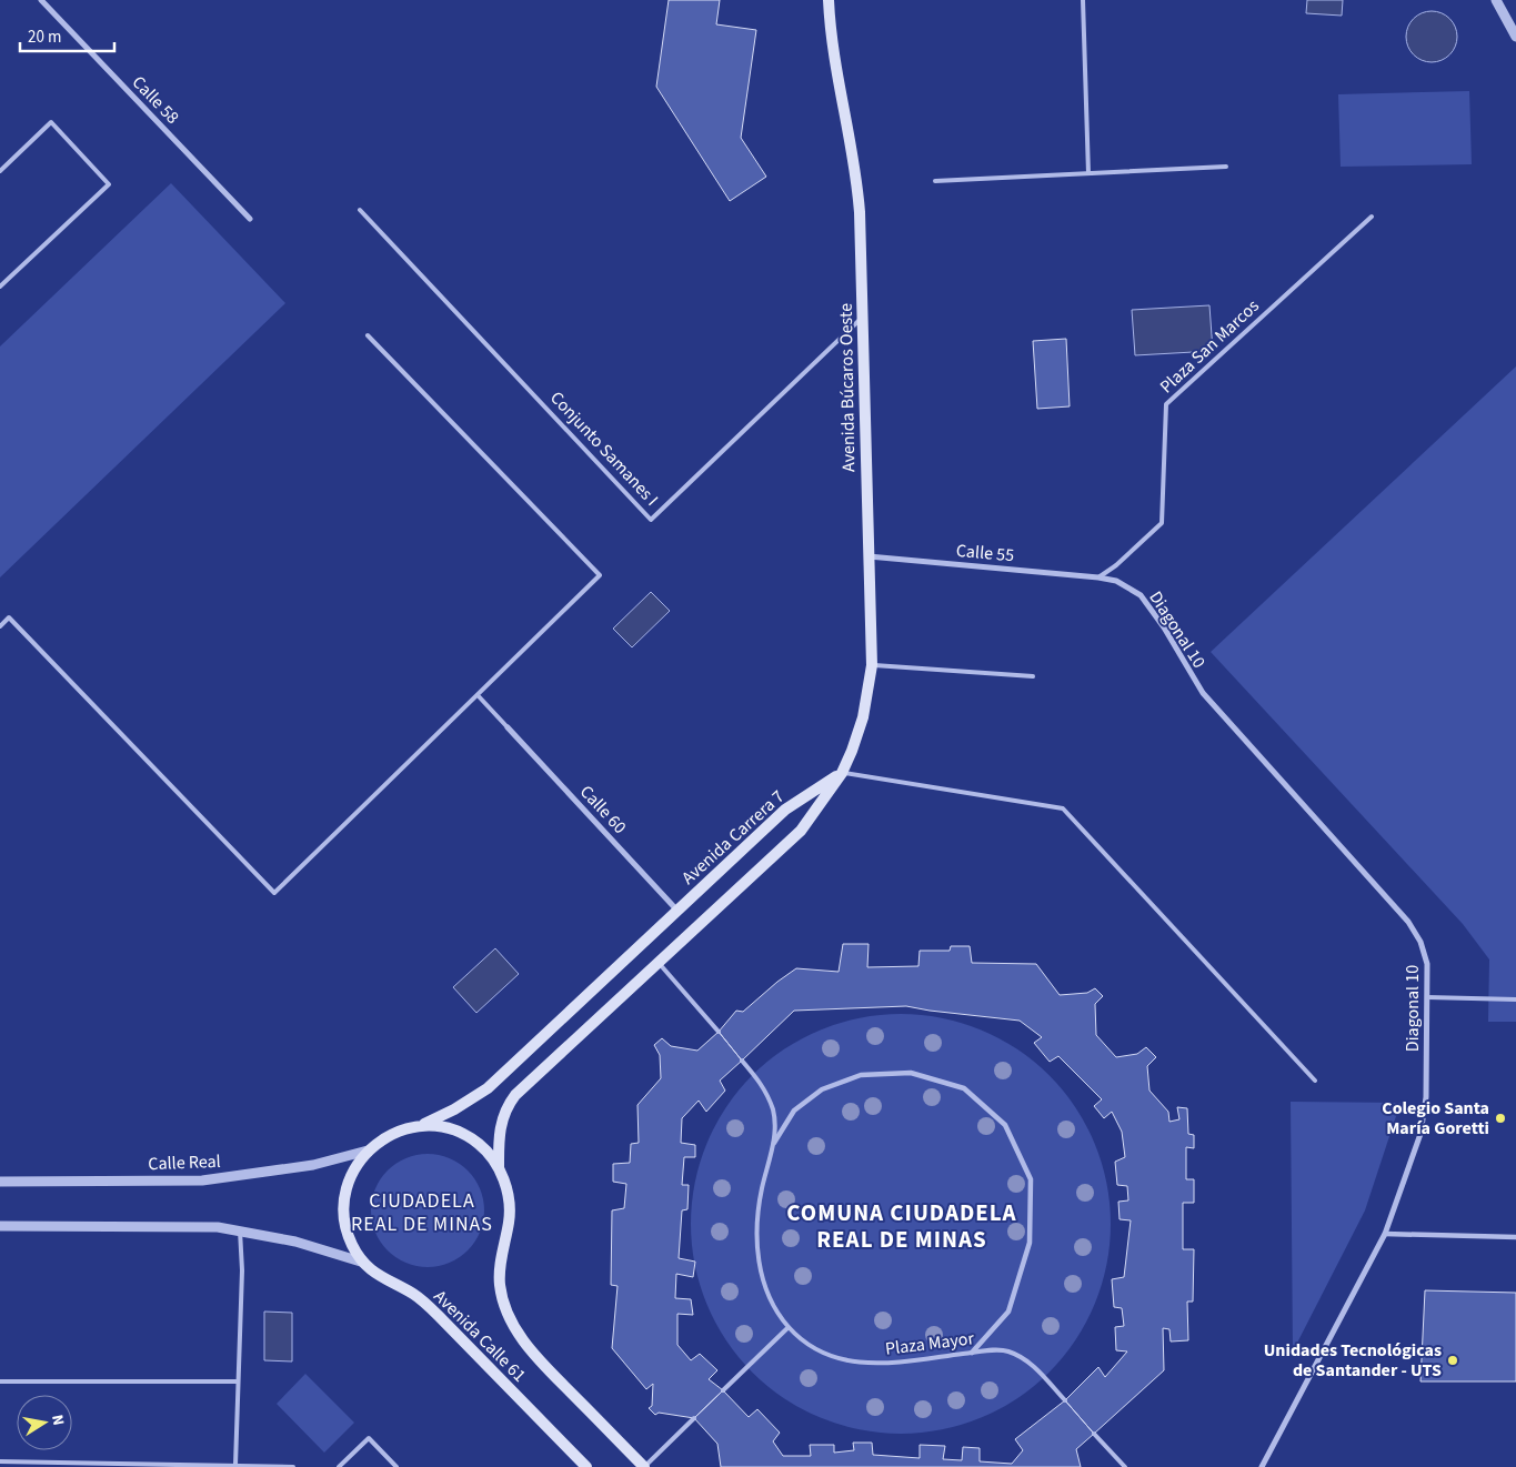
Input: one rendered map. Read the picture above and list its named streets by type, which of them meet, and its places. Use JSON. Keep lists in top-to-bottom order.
{
  "streets": {
    "main road": ["Avenida Búcaros Oeste", "Avenida Carrera 7", "Avenida Calle 61"],
    "street": [
      "Calle 58",
      "Calle 55",
      "Diagonal 10",
      "Calle 60",
      "Calle Real"
    ],
    "lane": ["Plaza San Marcos", "Conjunto Samanes I", "Plaza Mayor"]
  },
  "crossings": [
    ["Plaza San Marcos", "Calle 55"],
    ["Plaza San Marcos", "Diagonal 10"],
    ["Avenida Búcaros Oeste", "Conjunto Samanes I"],
    ["Avenida Búcaros Oeste", "Calle 55"],
    ["Avenida Búcaros Oeste", "Avenida Carrera 7"],
    ["Calle 55", "Diagonal 10"],
    ["Calle 60", "Avenida Carrera 7"],
    ["Avenida Carrera 7", "Avenida Calle 61"],
    ["Calle Real", "Avenida Calle 61"]
  ],
  "districts": ["CIUDADELA REAL DE MINAS", "COMUNA CIUDADELA REAL DE MINAS"],
  "places": ["Colegio Santa María Goretti", "Unidades Tecnológicas de Santander - UTS"],
  "scale_bar": "20 m",
  "north": "right"
}
